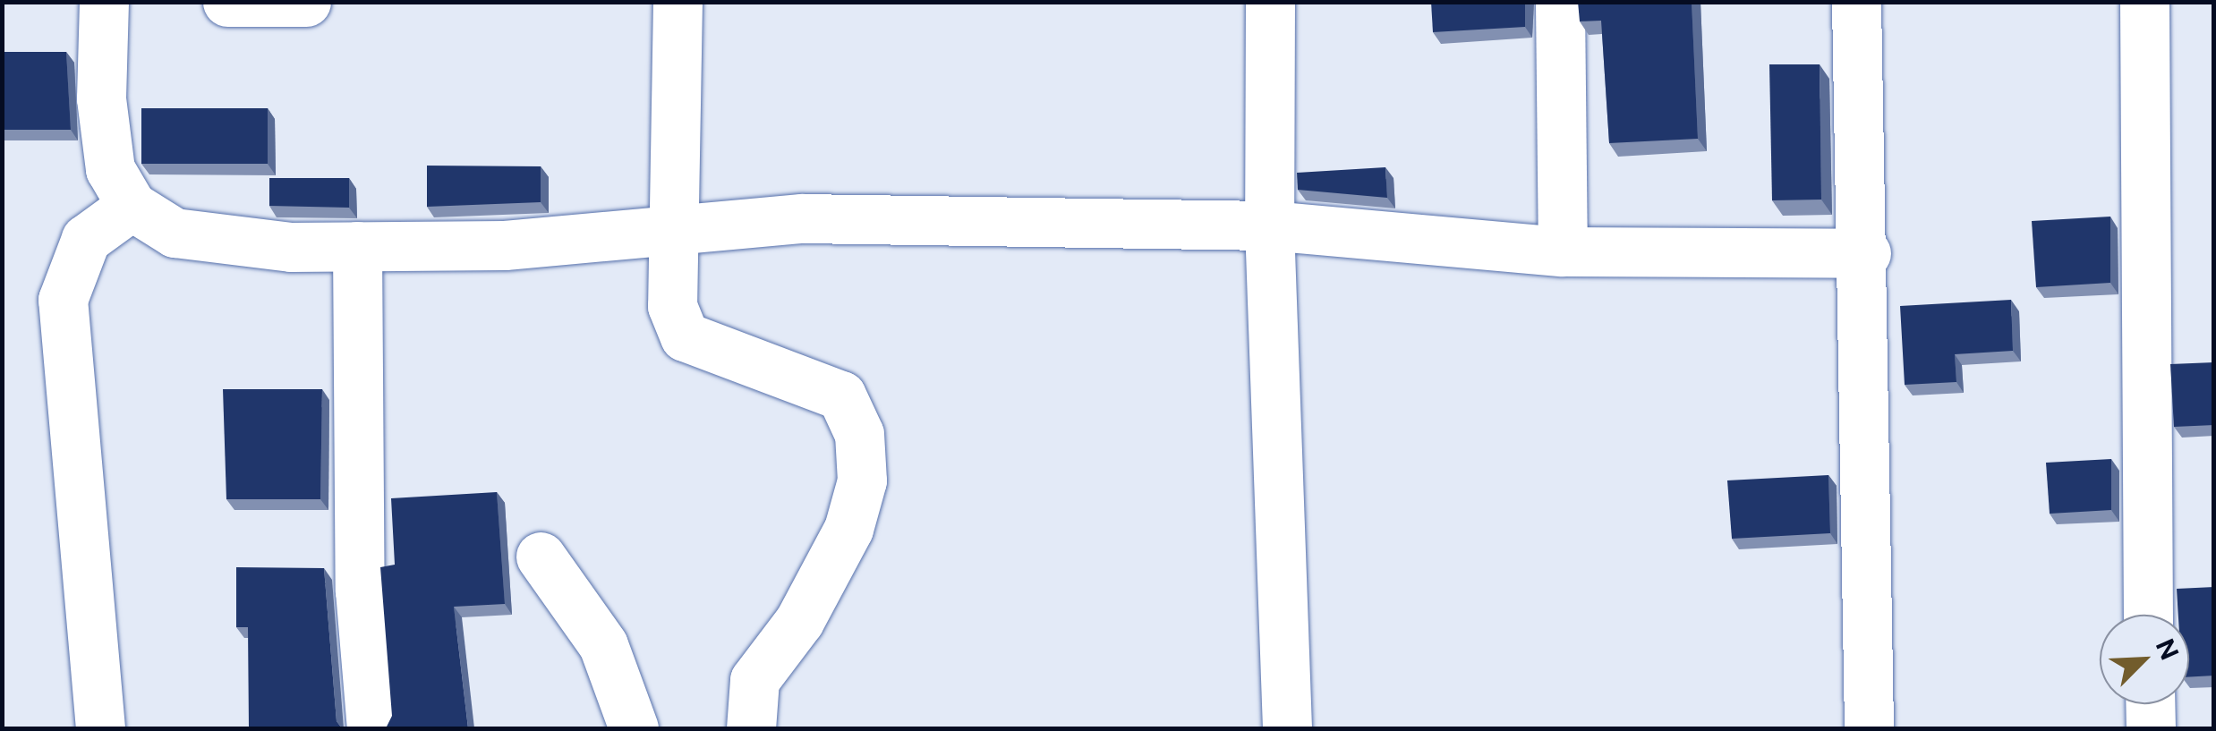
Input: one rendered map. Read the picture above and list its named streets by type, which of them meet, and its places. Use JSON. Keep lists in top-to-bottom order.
{
  "north": "top right"
}
